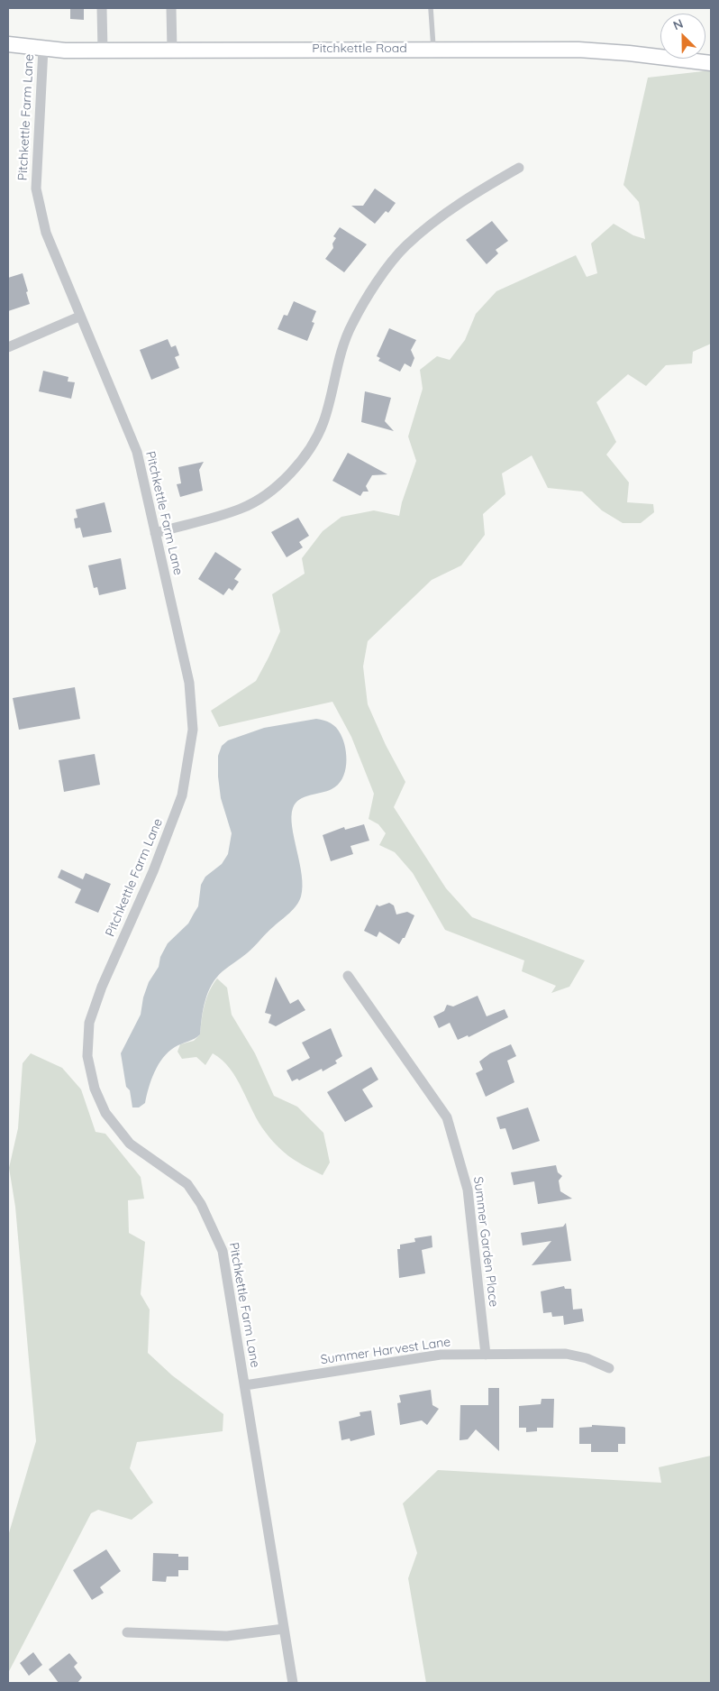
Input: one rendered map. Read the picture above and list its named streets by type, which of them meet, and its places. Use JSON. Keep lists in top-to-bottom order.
{
  "streets": {
    "main road": ["Pitchkettle Road"],
    "street": ["Pitchkettle Farm Lane", "Summer Garden Place", "Summer Harvest Lane"]
  },
  "crossings": [
    ["Pitchkettle Road", "Pitchkettle Farm Lane"],
    ["Pitchkettle Farm Lane", "Summer Harvest Lane"],
    ["Summer Garden Place", "Summer Harvest Lane"]
  ],
  "north": "top left"
}
